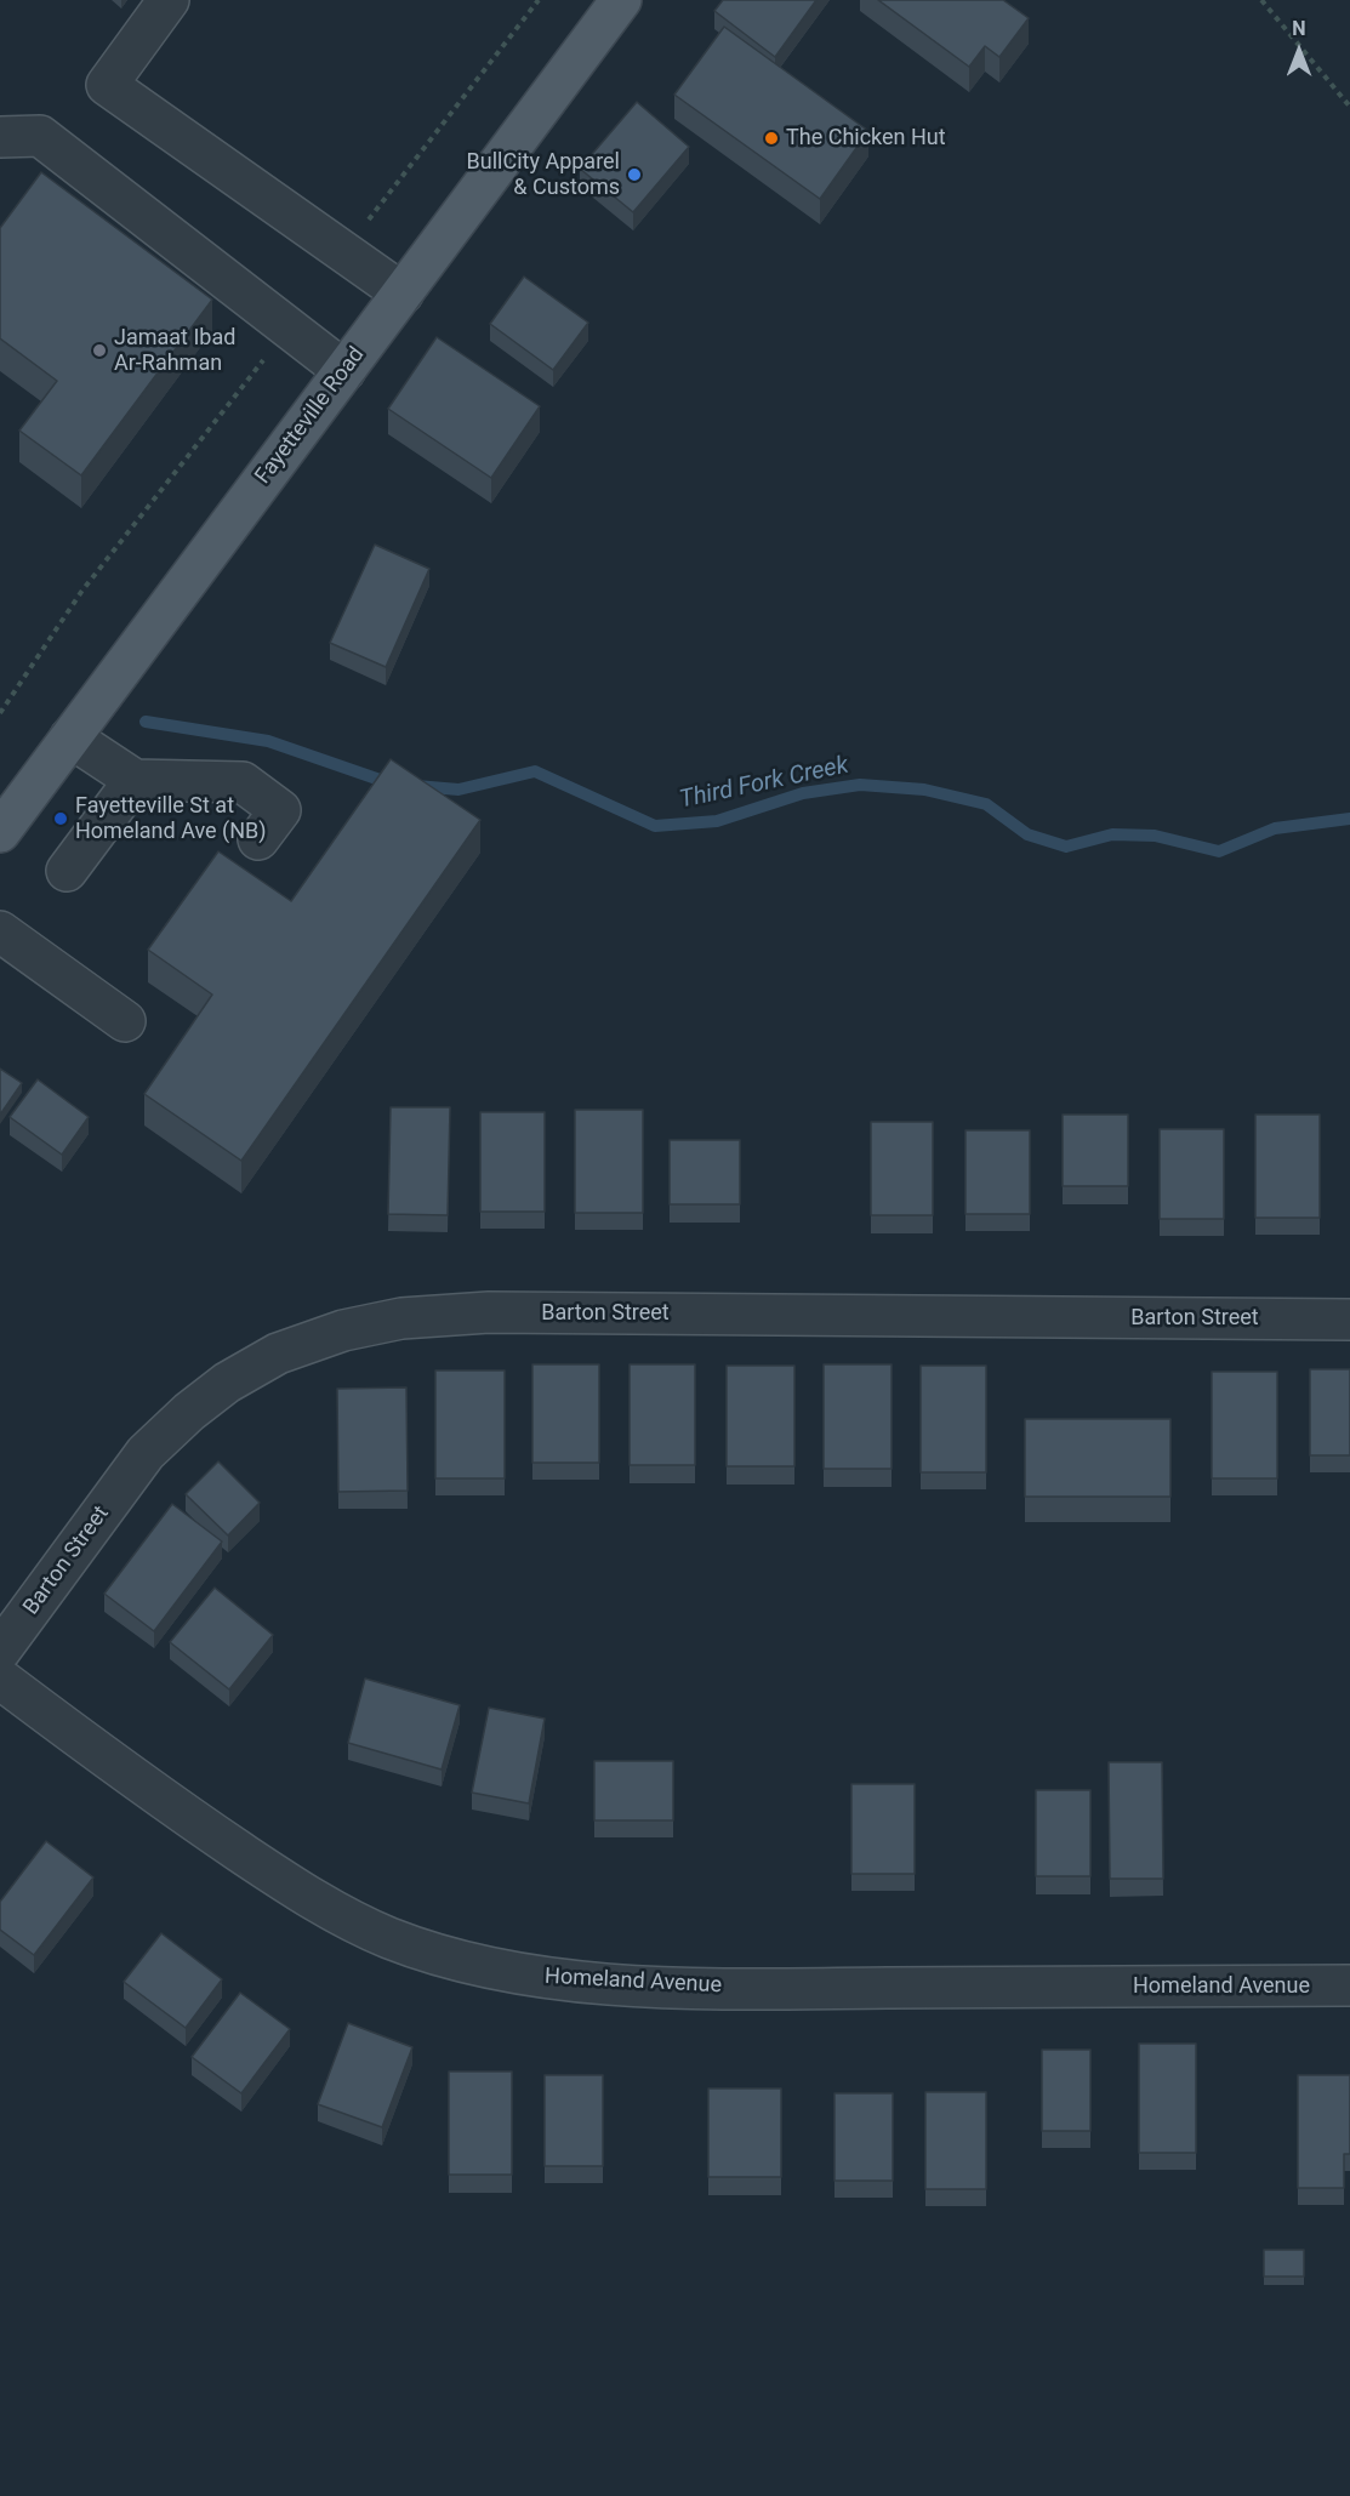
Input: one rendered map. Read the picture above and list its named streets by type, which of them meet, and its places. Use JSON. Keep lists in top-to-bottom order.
{
  "streets": {
    "main road": ["Fayetteville Road"],
    "street": ["Barton Street", "Homeland Avenue"]
  },
  "water": ["Third Fork Creek"],
  "places": [
    "The Chicken Hut",
    "BullCity Apparel & Customs",
    "Jamaat Ibad Ar-Rahman",
    "Fayetteville St at Homeland Ave (NB)"
  ],
  "north": "top"
}
